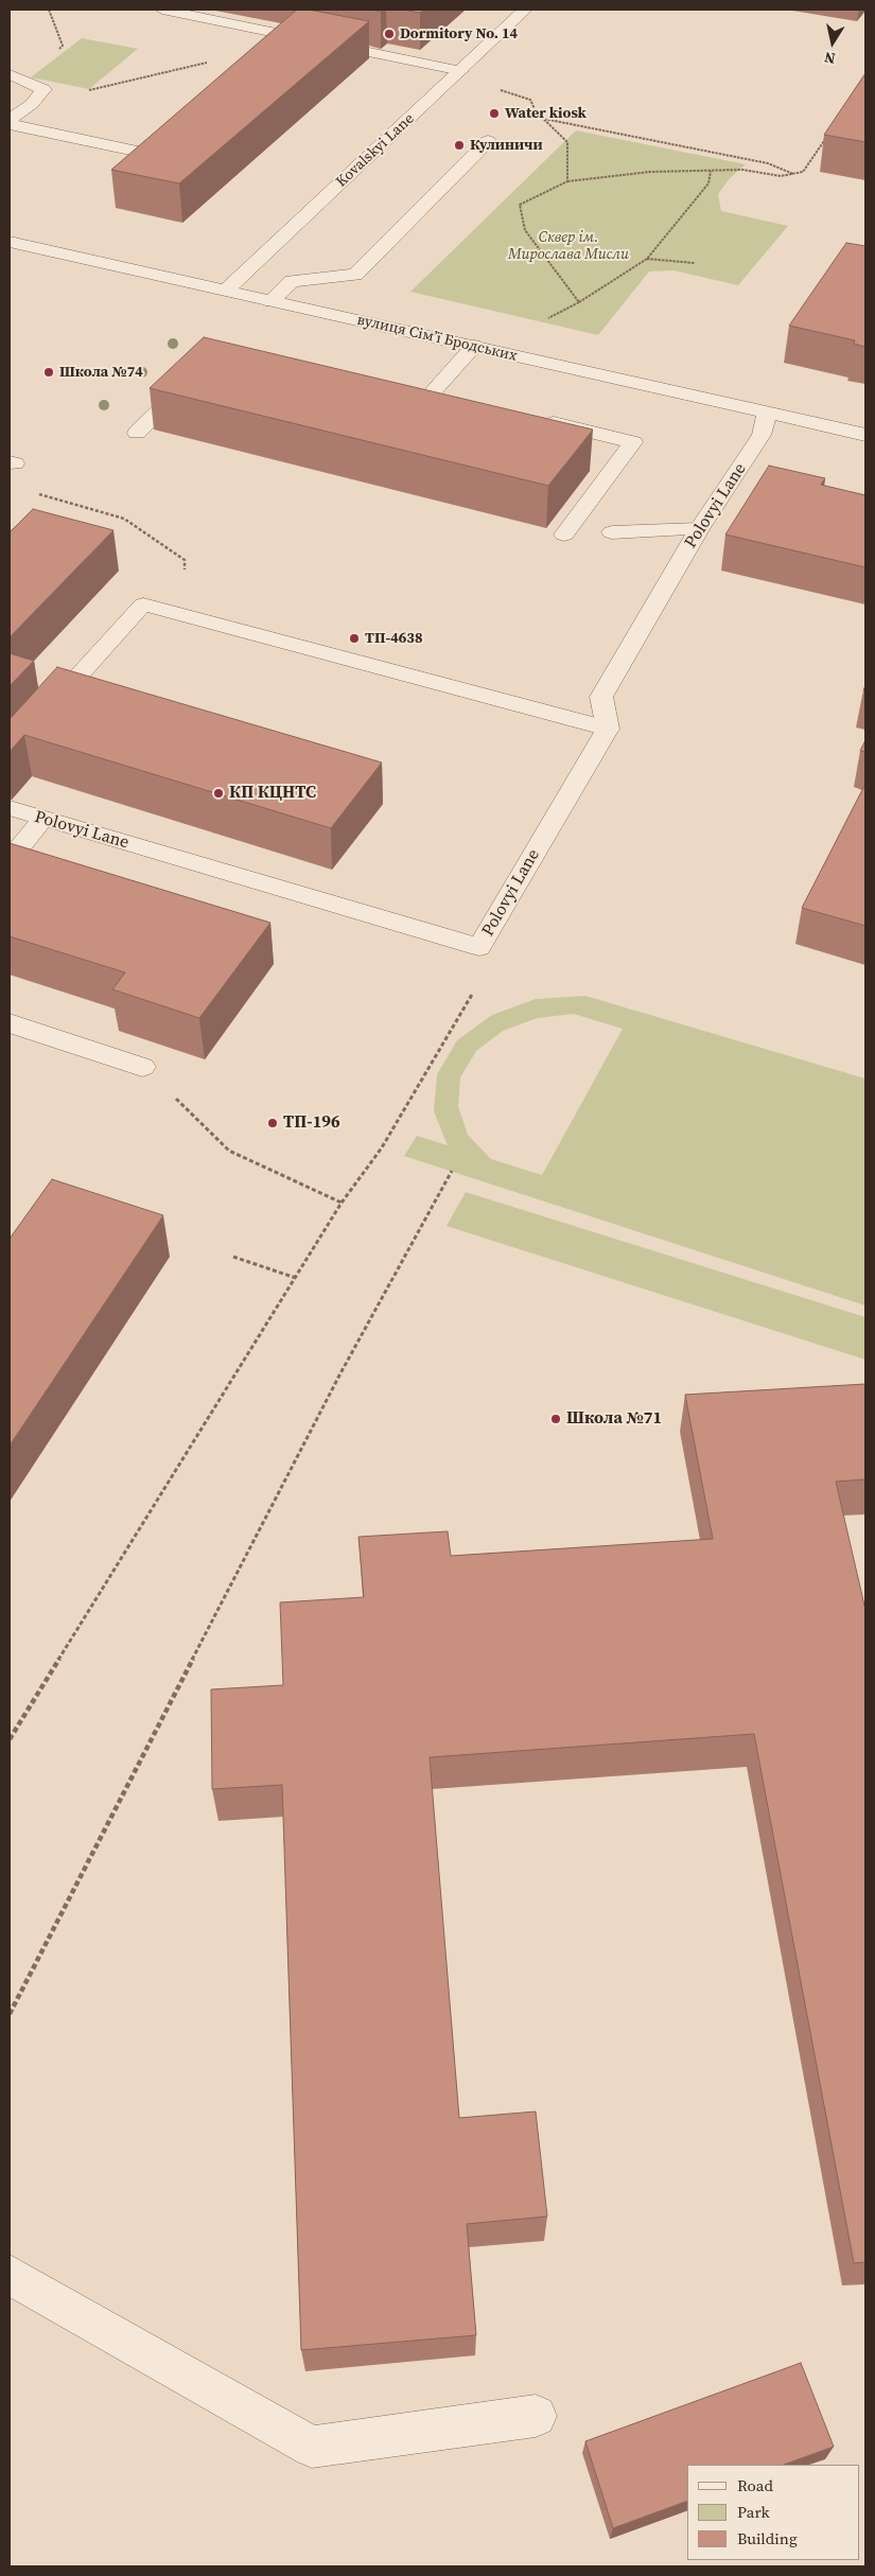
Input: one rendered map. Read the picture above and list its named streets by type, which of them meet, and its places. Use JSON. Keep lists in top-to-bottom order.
{
  "streets": {
    "street": ["Kovalskyi Lane", "вулиця Сімʼї Бродських", "Polovyi Lane"]
  },
  "crossings": [
    ["Kovalskyi Lane", "вулиця Сімʼї Бродських"],
    ["вулиця Сімʼї Бродських", "Polovyi Lane"]
  ],
  "parks": ["Сквер ім. Мирослава Мисли"],
  "places": [
    "Dormitory No. 14",
    "Water kiosk",
    "Кулиничи",
    "Школа №74",
    "ТП-4638",
    "КП КЦНТС",
    "ТП-196",
    "Школа №71"
  ],
  "legend": ["Road", "Park", "Building"],
  "north": "bottom"
}
